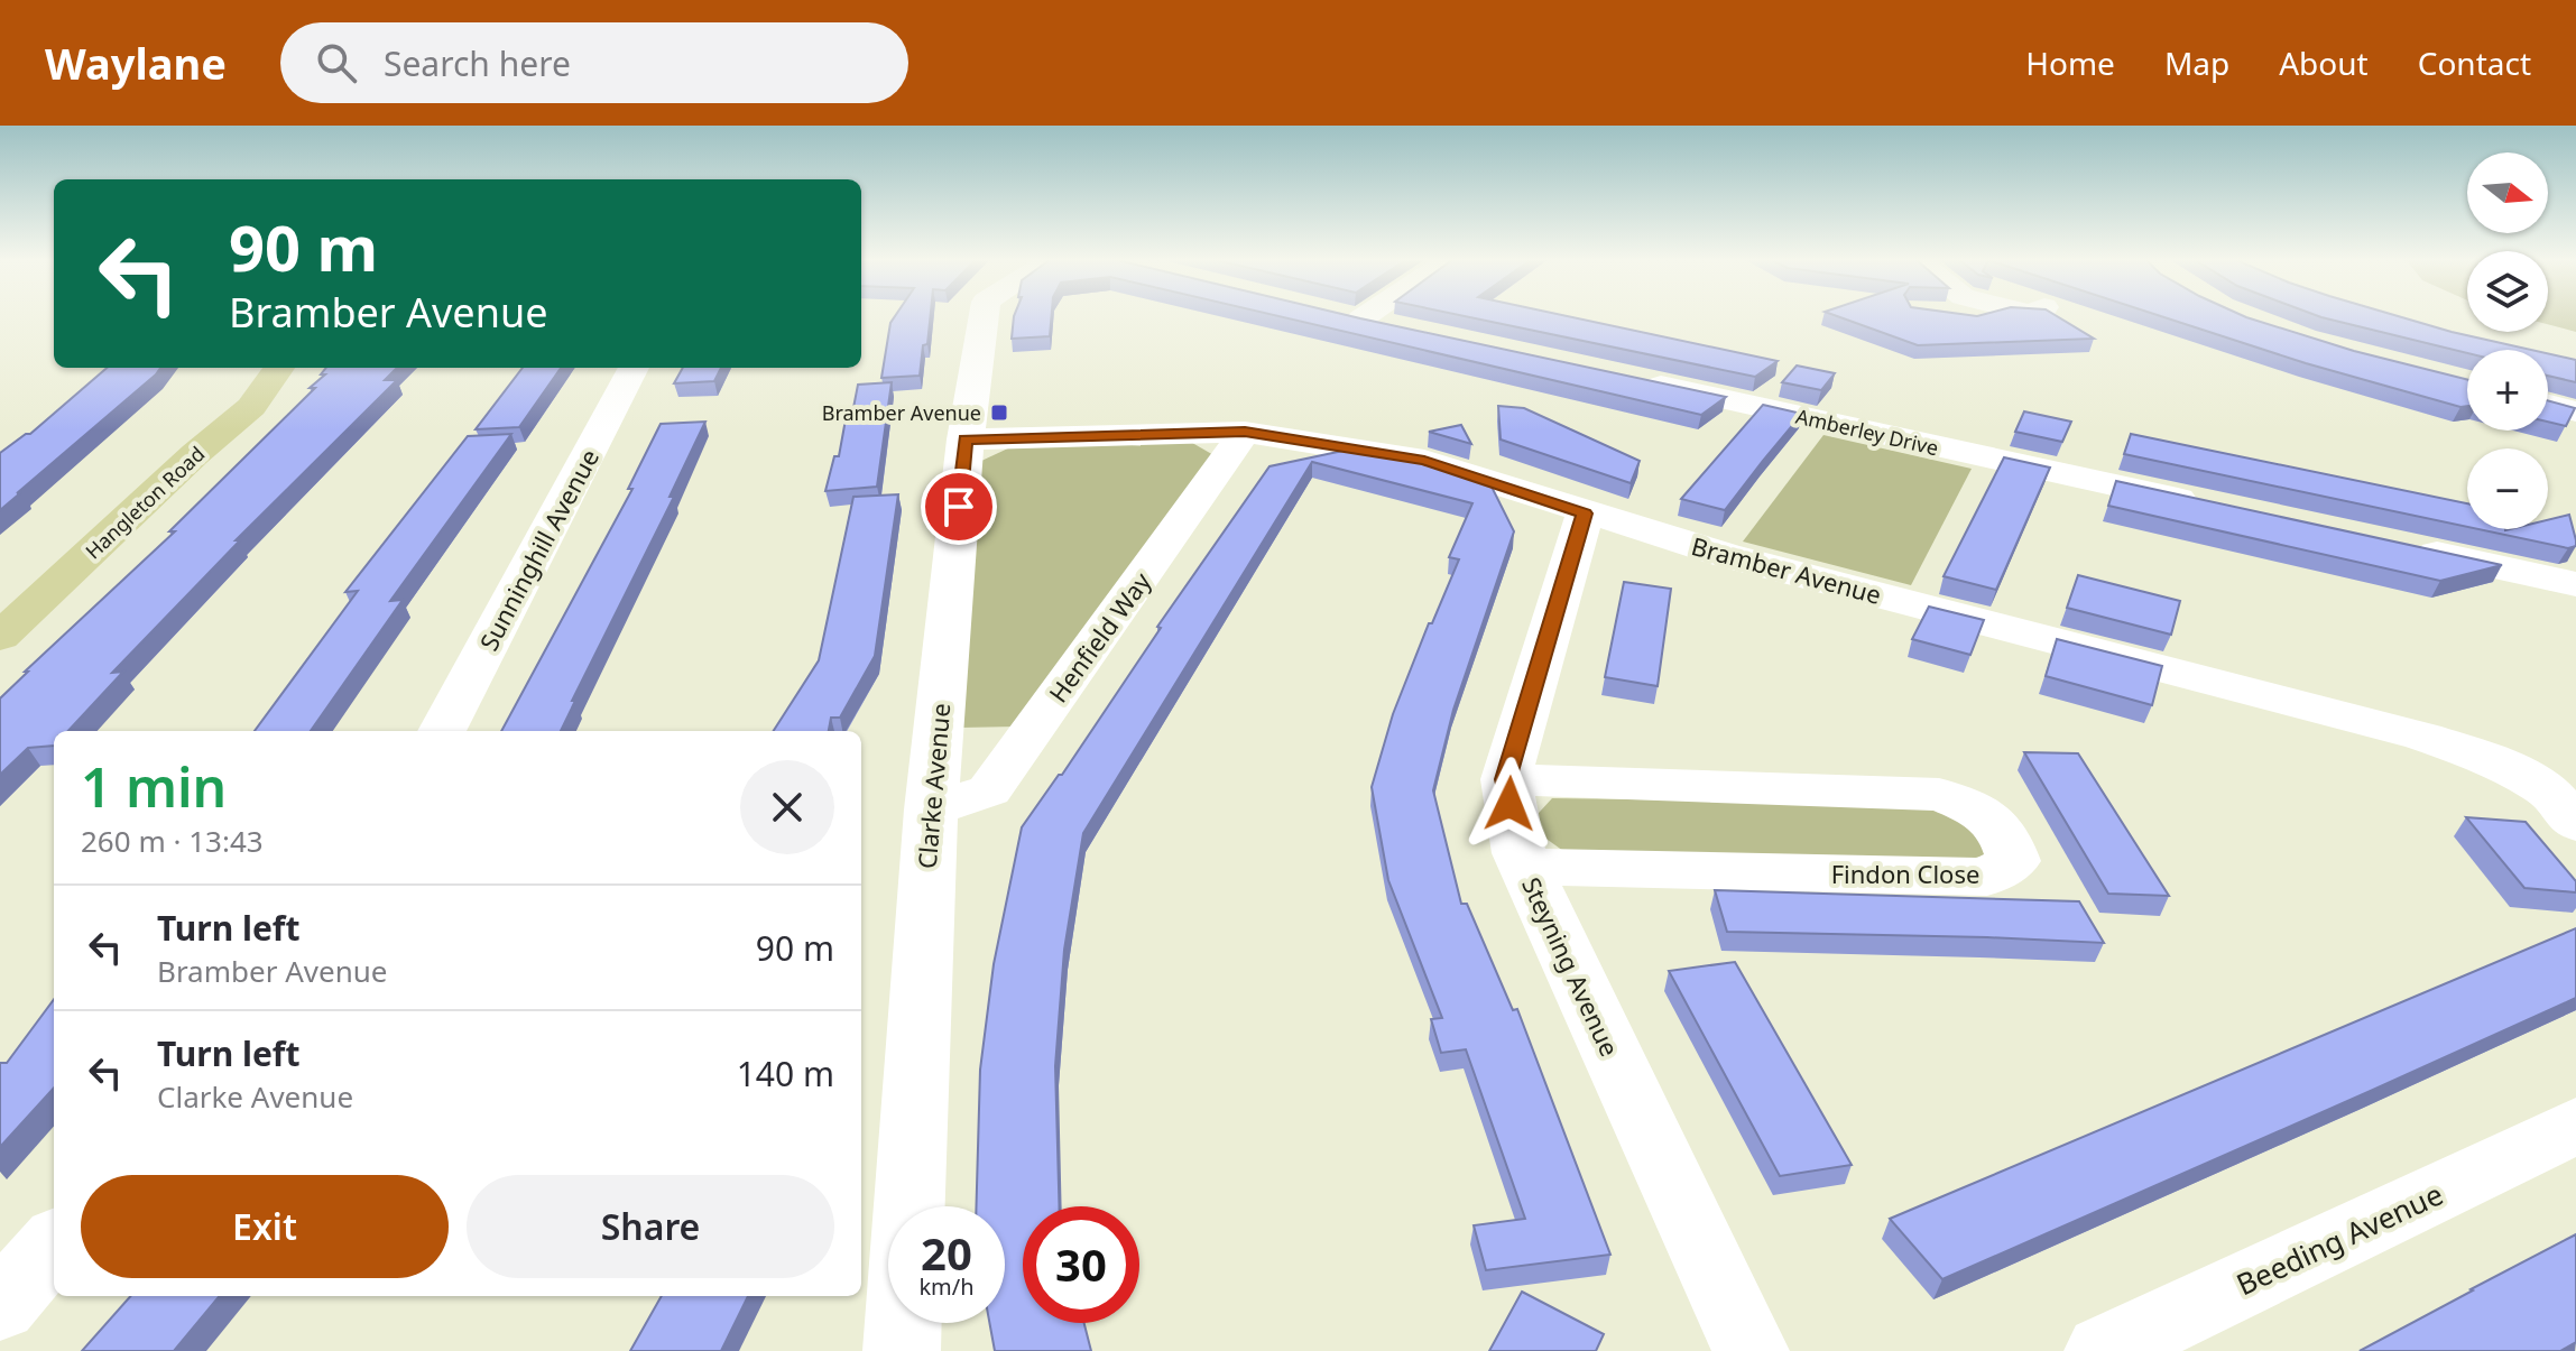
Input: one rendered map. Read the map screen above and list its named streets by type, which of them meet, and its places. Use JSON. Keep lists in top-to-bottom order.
{
  "streets": {
    "main road": ["Hangleton Road"],
    "street": [
      "Amberley Drive",
      "Sunninghill Avenue",
      "Bramber Avenue",
      "Henfield Way",
      "Clarke Avenue",
      "Findon Close",
      "Steyning Avenue",
      "Beeding Avenue"
    ]
  },
  "crossings": [
    ["Bramber Avenue", "Henfield Way"],
    ["Bramber Avenue", "Clarke Avenue"],
    ["Bramber Avenue", "Steyning Avenue"],
    ["Henfield Way", "Clarke Avenue"],
    ["Findon Close", "Steyning Avenue"]
  ],
  "places": {
    "transit": ["Bramber Avenue"]
  },
  "north": "right",
  "page": {
    "header": "Waylane",
    "search": "Search here",
    "nav": [
      "Home",
      "Map",
      "About",
      "Contact"
    ],
    "map_buttons": ["+", "−"],
    "turn": ["90 m", "Bramber Avenue"],
    "heading": ["1 min", "260 m · 13:43"],
    "list": [
      {
        "name": "Turn left",
        "note": "Bramber Avenue",
        "value": "90 m"
      },
      {
        "name": "Turn left",
        "note": "Clarke Avenue",
        "value": "140 m"
      }
    ],
    "buttons": ["Exit", "Share"],
    "speed": "20 km/h",
    "limit": "30"
  }
}
